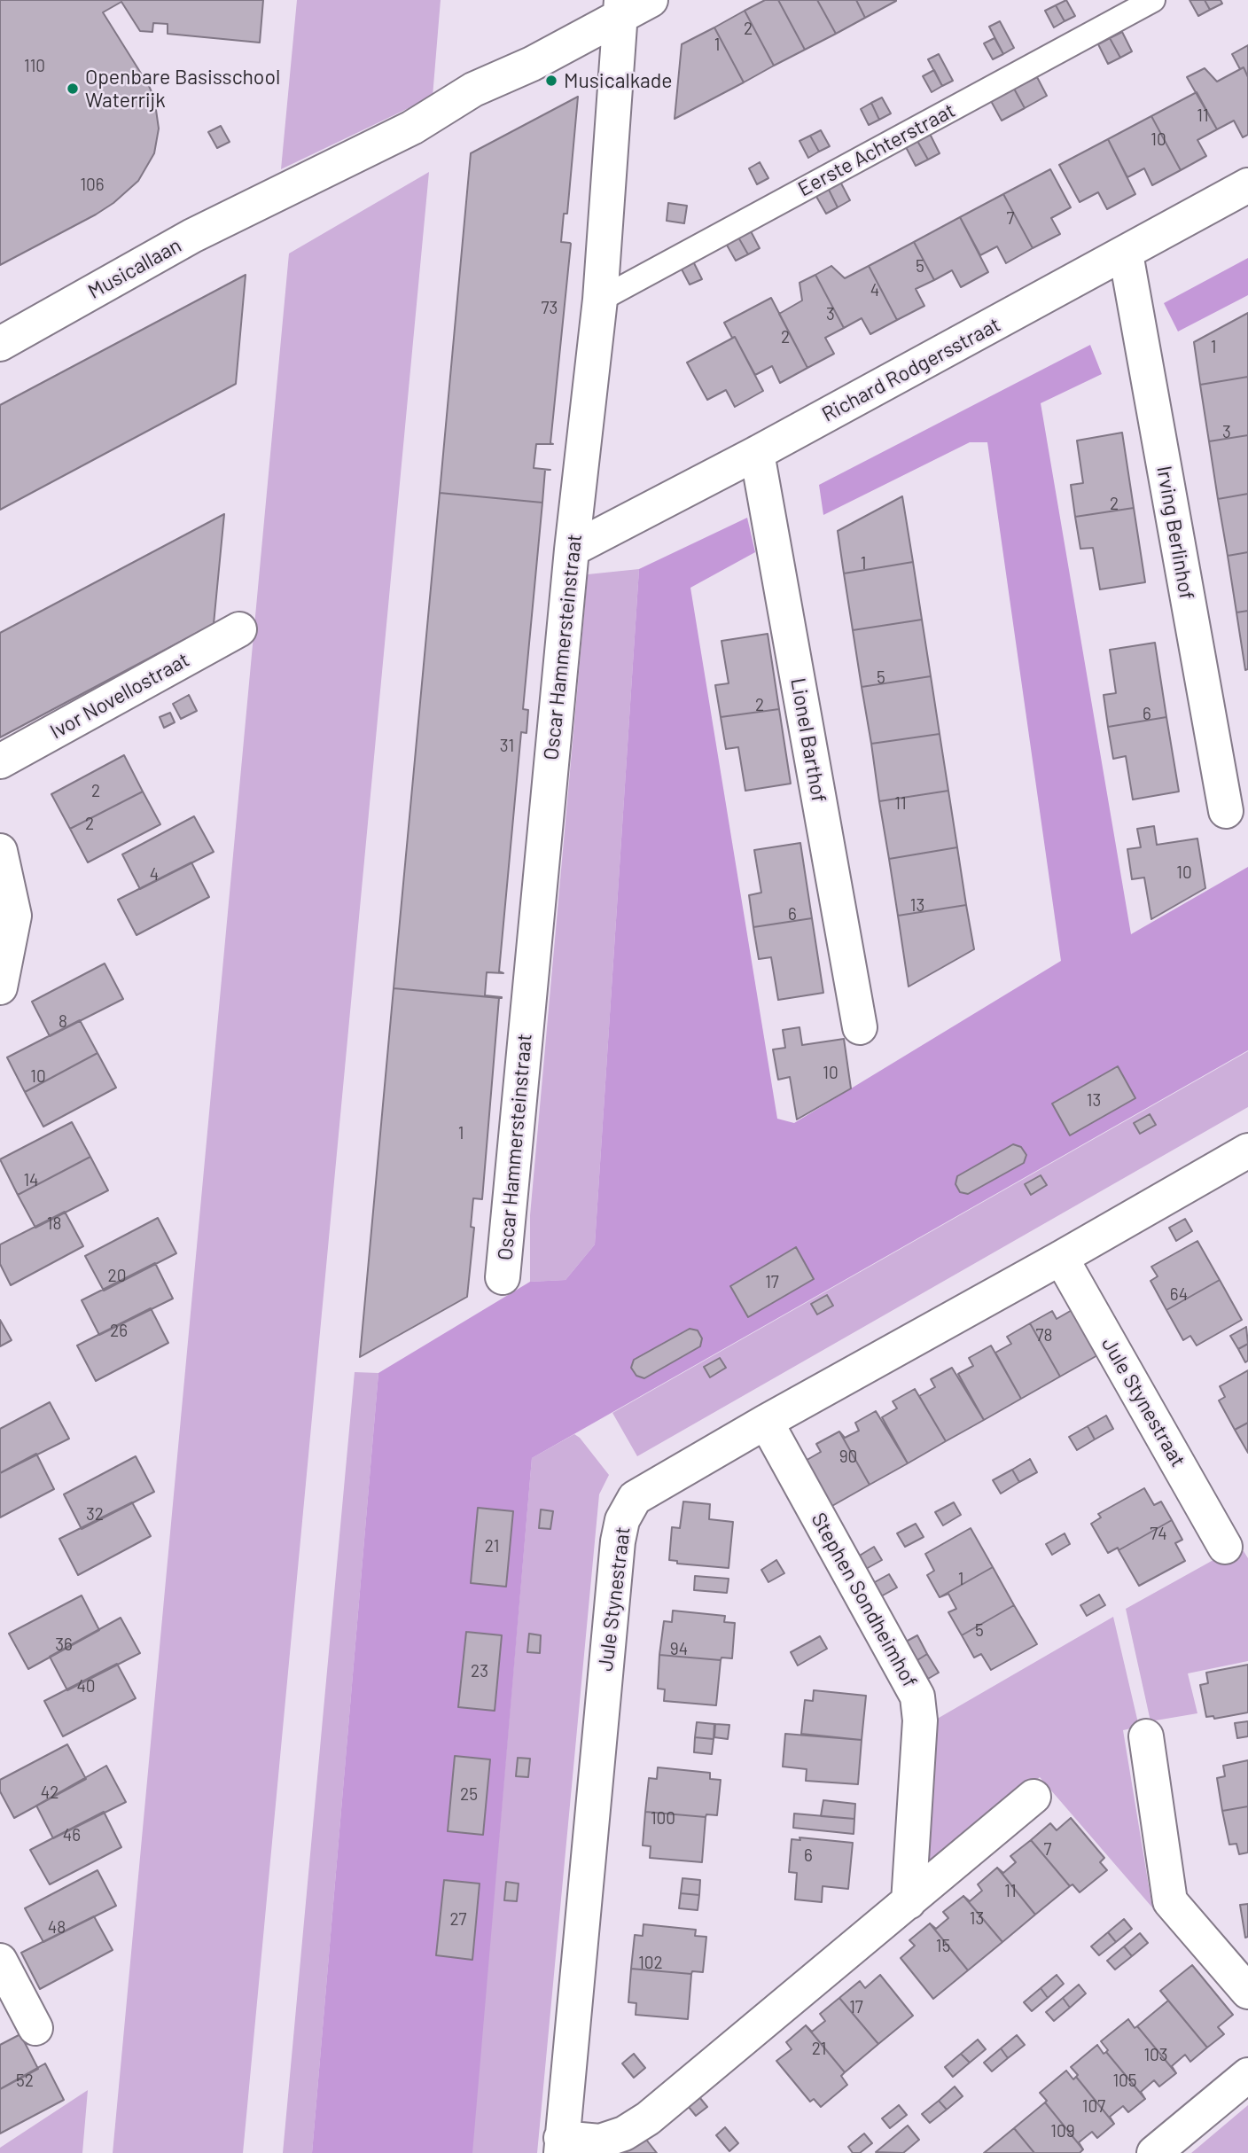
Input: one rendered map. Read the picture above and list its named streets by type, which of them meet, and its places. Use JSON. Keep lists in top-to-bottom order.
{
  "streets": {
    "street": [
      "Musicallaan",
      "Richard Rodgersstraat",
      "Irving Berlinhof",
      "Oscar Hammersteinstraat",
      "Ivor Novellostraat",
      "Lionel Barthof",
      "Jule Stynestraat",
      "Stephen Sondheimhof"
    ],
    "lane": ["Eerste Achterstraat"]
  },
  "crossings": [
    ["Eerste Achterstraat", "Oscar Hammersteinstraat"],
    ["Musicallaan", "Oscar Hammersteinstraat"],
    ["Richard Rodgersstraat", "Irving Berlinhof"],
    ["Richard Rodgersstraat", "Oscar Hammersteinstraat"],
    ["Richard Rodgersstraat", "Lionel Barthof"],
    ["Jule Stynestraat", "Stephen Sondheimhof"]
  ],
  "places": ["Musicalkade", "Openbare Basisschool Waterrijk"],
  "house_numbers": [
    "2",
    "1",
    "110",
    "11",
    "10",
    "106",
    "7",
    "5",
    "4",
    "73",
    "3",
    "2",
    "1",
    "3",
    "2",
    "1",
    "5",
    "2",
    "6",
    "31",
    "2",
    "11",
    "2",
    "10",
    "4",
    "13",
    "6",
    "8",
    "10",
    "10",
    "13",
    "1",
    "14",
    "18",
    "20",
    "17",
    "64",
    "26",
    "78",
    "90",
    "32",
    "74",
    "21",
    "1",
    "5",
    "36",
    "94",
    "23",
    "40",
    "42",
    "25",
    "100",
    "46",
    "7",
    "6",
    "11",
    "13",
    "27",
    "48",
    "15",
    "102",
    "17",
    "21",
    "103",
    "52",
    "105",
    "107",
    "109"
  ]
}
